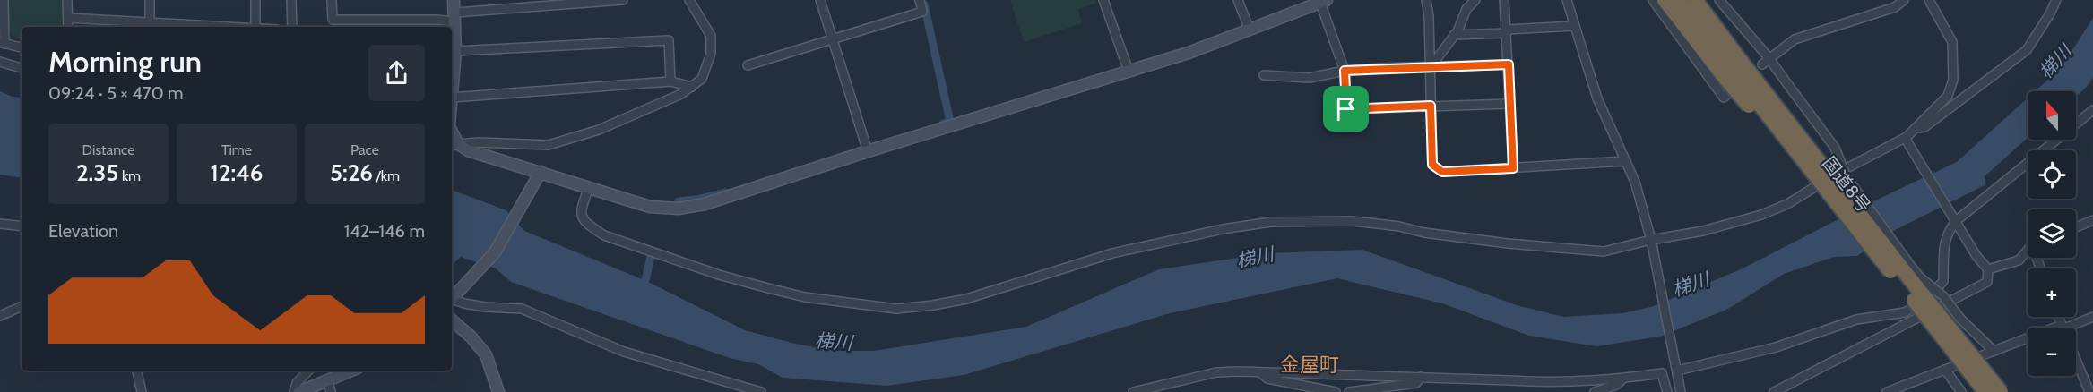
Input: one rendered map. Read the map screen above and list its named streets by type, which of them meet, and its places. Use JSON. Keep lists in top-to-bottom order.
{
  "streets": {
    "highway": ["国道8号"]
  },
  "districts": ["金屋町"],
  "water": ["梯川"],
  "north": "top",
  "page": {
    "heading": ["Morning run", "09:24 · 5 × 470 m"],
    "map_buttons": ["+", "−"],
    "stats": [
      ["Distance", "2.35 km"],
      ["Time", "12:46"],
      ["Pace", "5:26 /km"]
    ],
    "chart": ["Elevation", "142–146 m"]
  }
}
